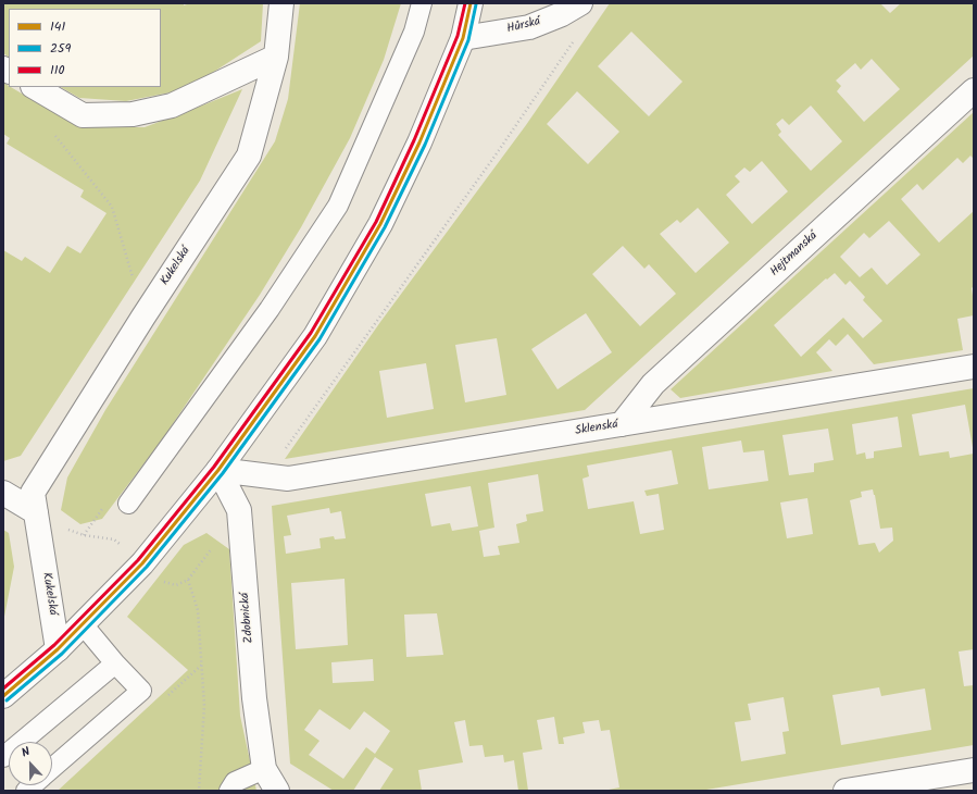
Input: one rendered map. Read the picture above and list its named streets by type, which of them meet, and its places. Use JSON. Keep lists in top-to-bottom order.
{
  "streets": {
    "street": [
      "Hůrská",
      "Hejtmanská",
      "Kukelská",
      "Sklenská",
      "Zdobnická"
    ]
  },
  "crossings": [
    ["Hejtmanská", "Sklenská"],
    ["Sklenská", "Zdobnická"]
  ],
  "lines": ["transit line 141", "transit line 110", "transit line 259"],
  "legend": ["141", "259", "110"],
  "north": "top"
}
